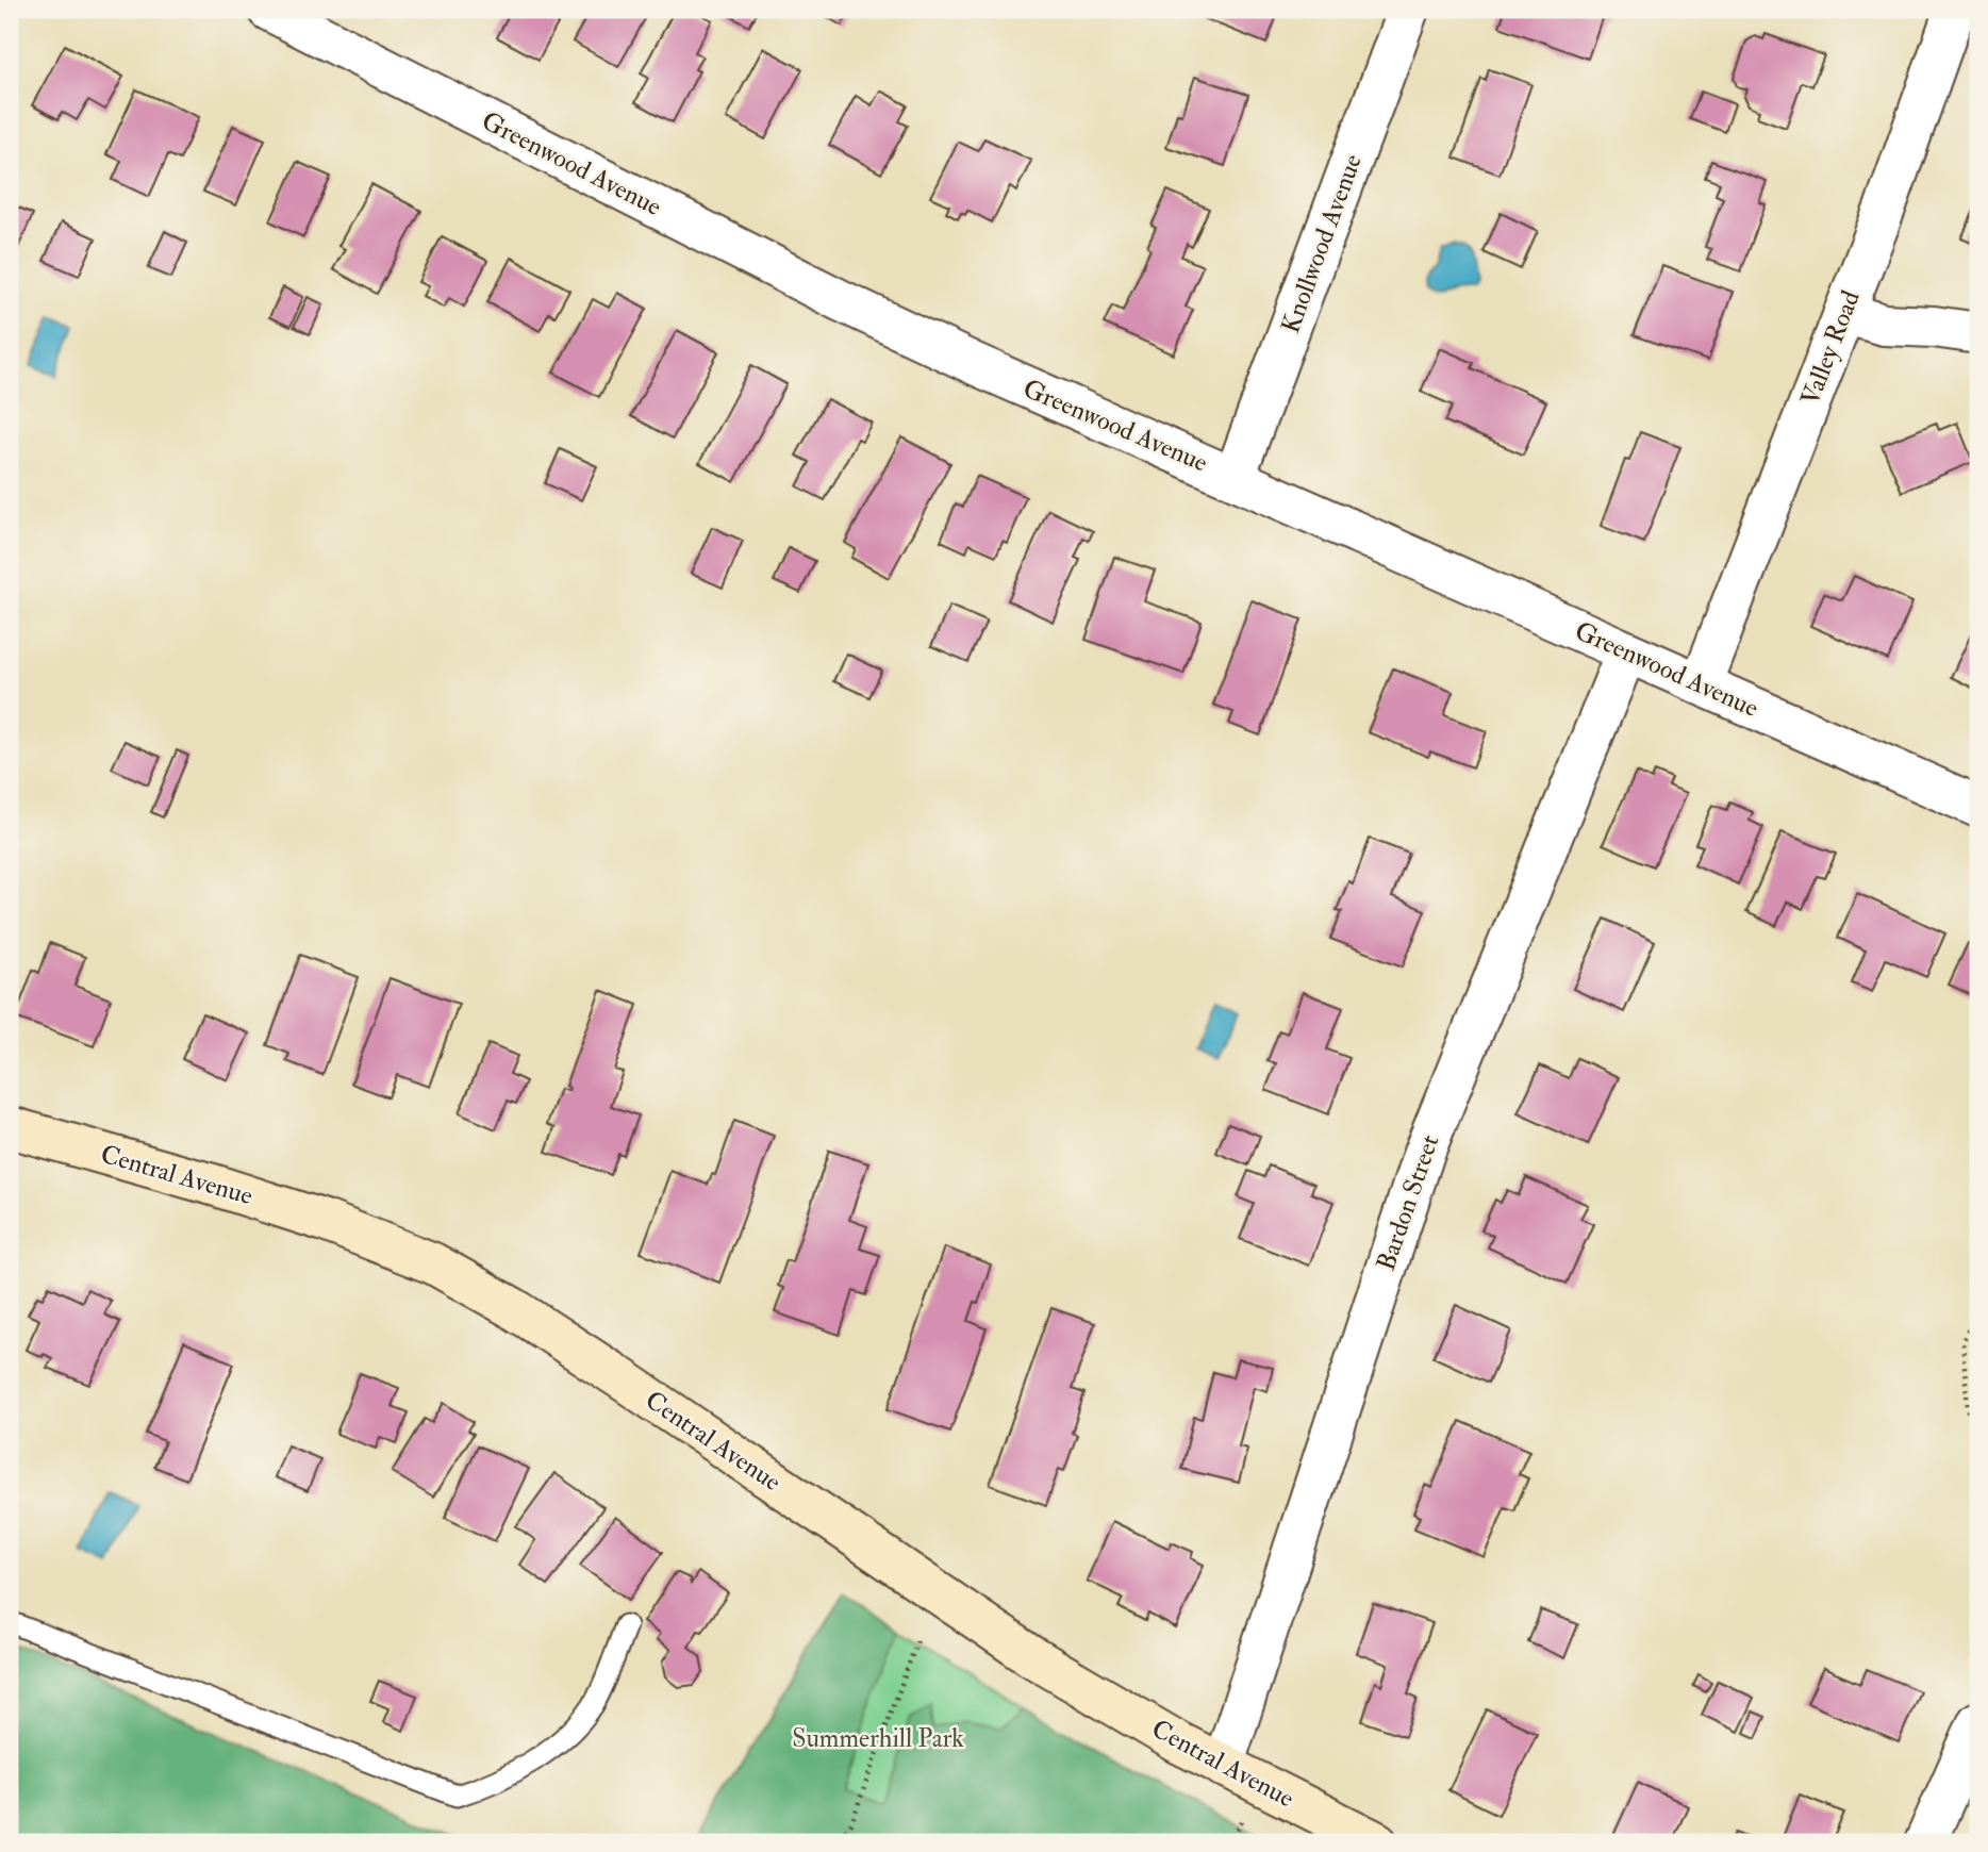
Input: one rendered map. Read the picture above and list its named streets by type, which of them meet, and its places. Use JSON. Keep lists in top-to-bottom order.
{
  "streets": {
    "main road": ["Central Avenue"],
    "street": [
      "Greenwood Avenue",
      "Knollwood Avenue",
      "Valley Road",
      "Bardon Street"
    ]
  },
  "crossings": [
    ["Greenwood Avenue", "Knollwood Avenue"],
    ["Greenwood Avenue", "Valley Road"],
    ["Greenwood Avenue", "Bardon Street"],
    ["Central Avenue", "Bardon Street"]
  ],
  "parks": ["Summerhill Park"]
}
